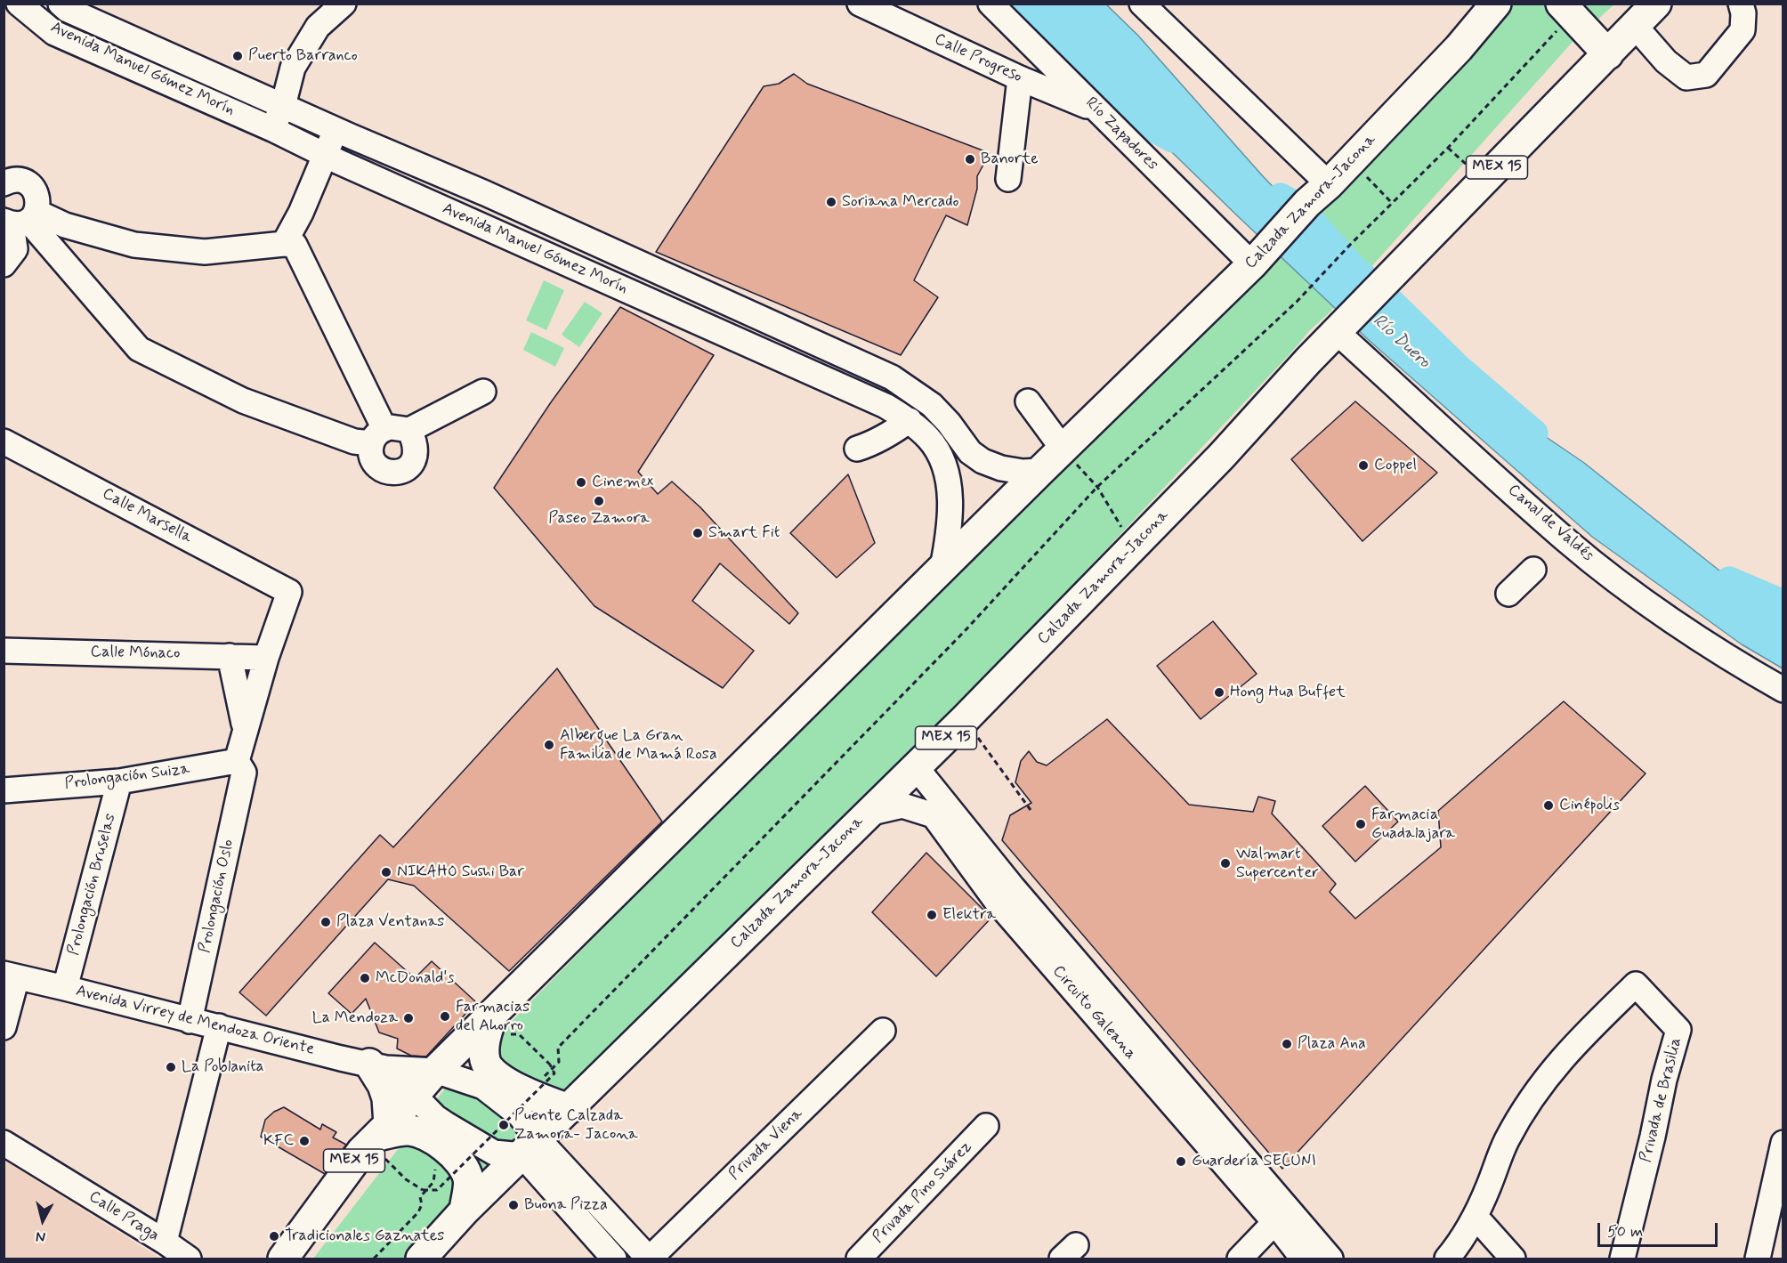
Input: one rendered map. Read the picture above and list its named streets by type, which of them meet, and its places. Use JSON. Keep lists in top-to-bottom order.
{
  "streets": {
    "main road": ["MEX 15", "Calzada Zamora-Jacona"],
    "street": [
      "Calle Progreso",
      "Avenida Manuel Gómez Morín",
      "Río Zapadores",
      "Calle Marsella",
      "Canal de Valdés",
      "Calle Mónaco",
      "Prolongación Suiza",
      "Prolongación Bruselas",
      "Prolongación Oslo",
      "Circuito Galeana",
      "Avenida Virrey de Mendoza Oriente",
      "Privada de Brasilia",
      "Privada Viena",
      "Privada Pino Suárez",
      "Calle Praga"
    ]
  },
  "crossings": [
    ["Calle Progreso", "Río Zapadores"],
    ["Avenida Manuel Gómez Morín", "Calzada Zamora-Jacona"],
    ["Río Zapadores", "Calzada Zamora-Jacona"],
    ["MEX 15", "Calzada Zamora-Jacona"],
    ["MEX 15", "Avenida Virrey de Mendoza Oriente"],
    ["Calzada Zamora-Jacona", "Canal de Valdés"],
    ["Calzada Zamora-Jacona", "Circuito Galeana"],
    ["Calzada Zamora-Jacona", "Avenida Virrey de Mendoza Oriente"],
    ["Calle Marsella", "Prolongación Oslo"],
    ["Calle Mónaco", "Prolongación Oslo"],
    ["Prolongación Suiza", "Prolongación Bruselas"],
    ["Prolongación Suiza", "Prolongación Oslo"],
    ["Prolongación Bruselas", "Avenida Virrey de Mendoza Oriente"],
    ["Prolongación Oslo", "Avenida Virrey de Mendoza Oriente"]
  ],
  "water": ["Río Duero"],
  "places": [
    "Puerto Barranco",
    "Banorte",
    "Soriana Mercado",
    "Coppel",
    "Cinemex",
    "Paseo Zamora",
    "Smart Fit",
    "Hong Hua Buffet",
    "Albergue La Gran Familia de Mamá Rosa",
    "Cinépolis",
    "Farmacia Guadalajara",
    "Walmart Supercenter",
    "NIKAHO Sushi Bar",
    "Elektra",
    "Plaza Ventanas",
    "McDonald's",
    "Farmacias del Ahorro",
    "La Mendoza",
    "Plaza Ana",
    "La Poblanita",
    "Puente Calzada Zamora- Jacona",
    "KFC",
    "Guardería SECUNI",
    "Buona Pizza",
    "Tradicionales Gaznates"
  ],
  "scale_bar": "50 m",
  "north": "bottom"
}
